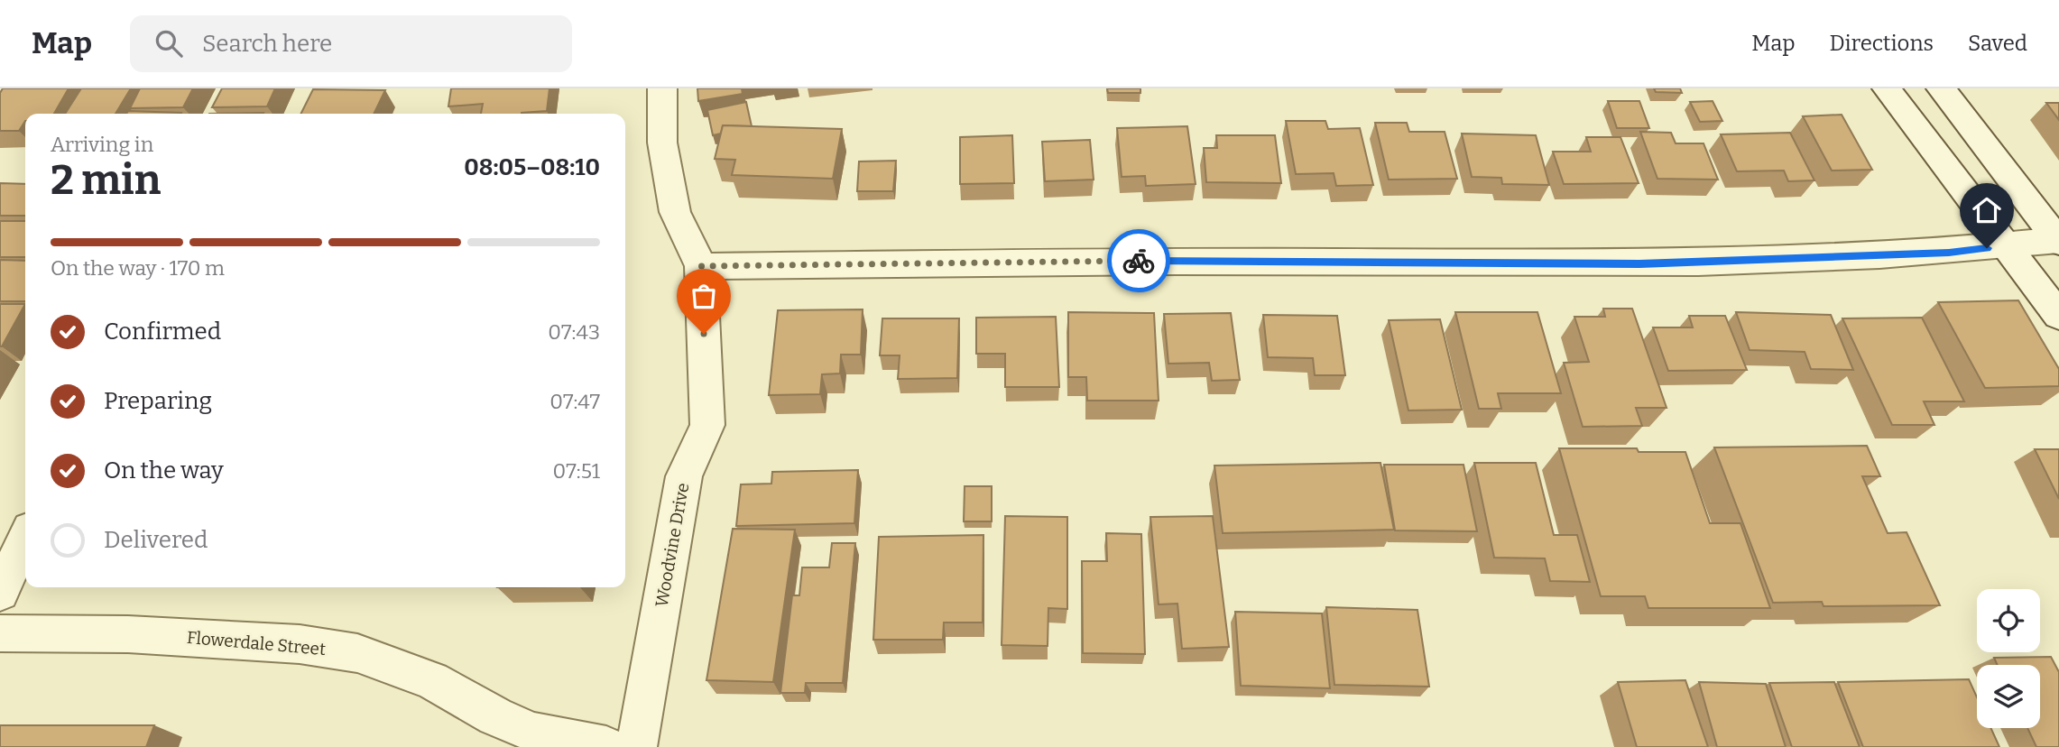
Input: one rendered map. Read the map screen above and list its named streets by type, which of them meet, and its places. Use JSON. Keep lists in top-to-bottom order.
{
  "streets": {
    "street": ["Woodvine Drive", "Flowerdale Street"]
  },
  "page": {
    "header": "Map",
    "search": "Search here",
    "nav": ["Map", "Directions", "Saved"],
    "heading": ["2 min", "Arriving in", "08:05–08:10"],
    "bar": "On the way · 170 m",
    "list": [
      ["Confirmed", "07:43"],
      ["Preparing", "07:47"],
      ["On the way", "07:51"],
      "Delivered"
    ]
  }
}
